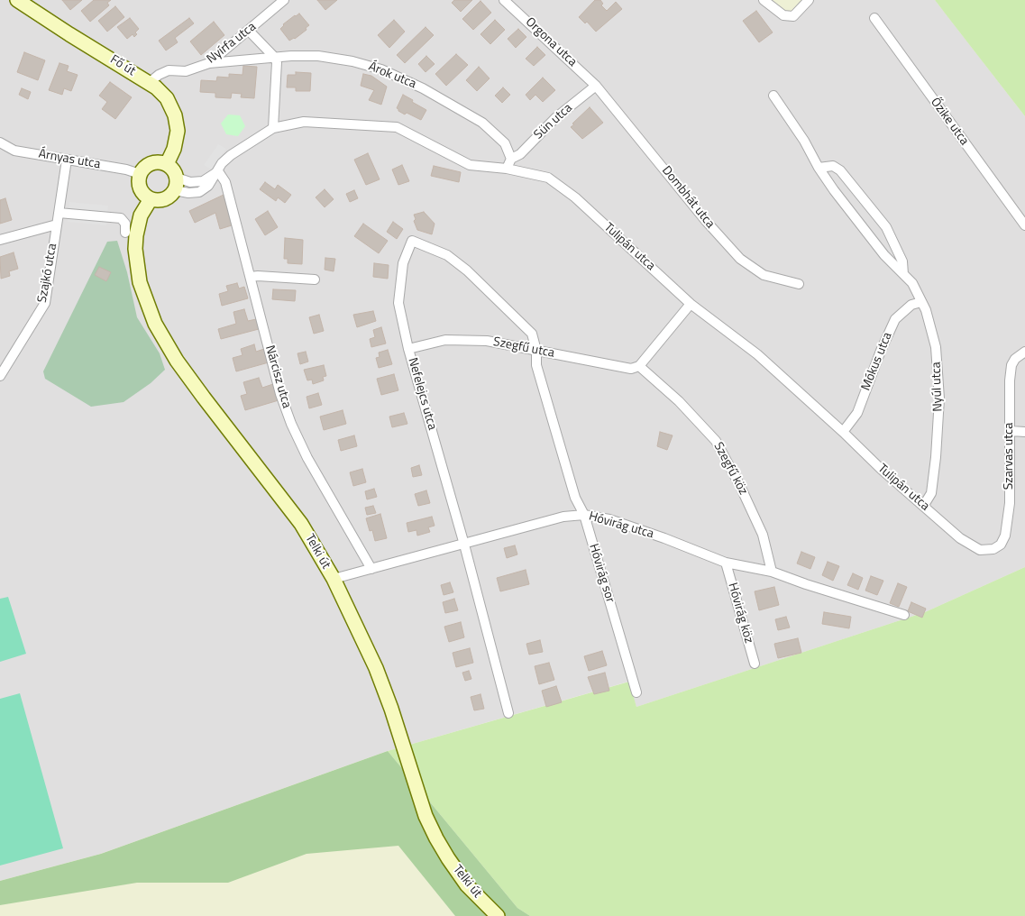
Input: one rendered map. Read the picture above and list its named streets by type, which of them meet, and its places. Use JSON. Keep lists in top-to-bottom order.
{
  "streets": {
    "main road": ["Fő út", "Telki út"],
    "street": [
      "Orgona utca",
      "Nyírfa utca",
      "Árok utca",
      "Sün utca",
      "Őzike utca",
      "Árnyas utca",
      "Dombhát utca",
      "Tulipán utca",
      "Szajkó utca",
      "Szegfű utca",
      "Mókus utca",
      "Nárcisz utca",
      "Nyúl utca",
      "Nefelejcs utca",
      "Szarvas utca",
      "Szegfű köz",
      "Hóvirág utca",
      "Hóvirág sor",
      "Hóvirág köz"
    ]
  },
  "crossings": [
    ["Orgona utca", "Sün utca"],
    ["Orgona utca", "Dombhát utca"],
    ["Nyírfa utca", "Fő út"],
    ["Nyírfa utca", "Árok utca"],
    ["Fő út", "Árnyas utca"],
    ["Fő út", "Tulipán utca"],
    ["Fő út", "Telki út"],
    ["Árok utca", "Sün utca"],
    ["Sün utca", "Dombhát utca"],
    ["Árnyas utca", "Tulipán utca"],
    ["Árnyas utca", "Szajkó utca"],
    ["Árnyas utca", "Telki út"],
    ["Tulipán utca", "Mókus utca"],
    ["Tulipán utca", "Nárcisz utca"],
    ["Tulipán utca", "Nyúl utca"],
    ["Tulipán utca", "Szarvas utca"],
    ["Tulipán utca", "Telki út"],
    ["Szegfű utca", "Nefelejcs utca"],
    ["Szegfű utca", "Szegfű köz"],
    ["Szegfű utca", "Hóvirág sor"],
    ["Mókus utca", "Nyúl utca"],
    ["Nárcisz utca", "Hóvirág utca"],
    ["Nefelejcs utca", "Hóvirág utca"],
    ["Nefelejcs utca", "Hóvirág sor"],
    ["Szegfű köz", "Hóvirág utca"],
    ["Hóvirág utca", "Telki út"],
    ["Hóvirág utca", "Hóvirág sor"],
    ["Hóvirág utca", "Hóvirág köz"]
  ]
}
